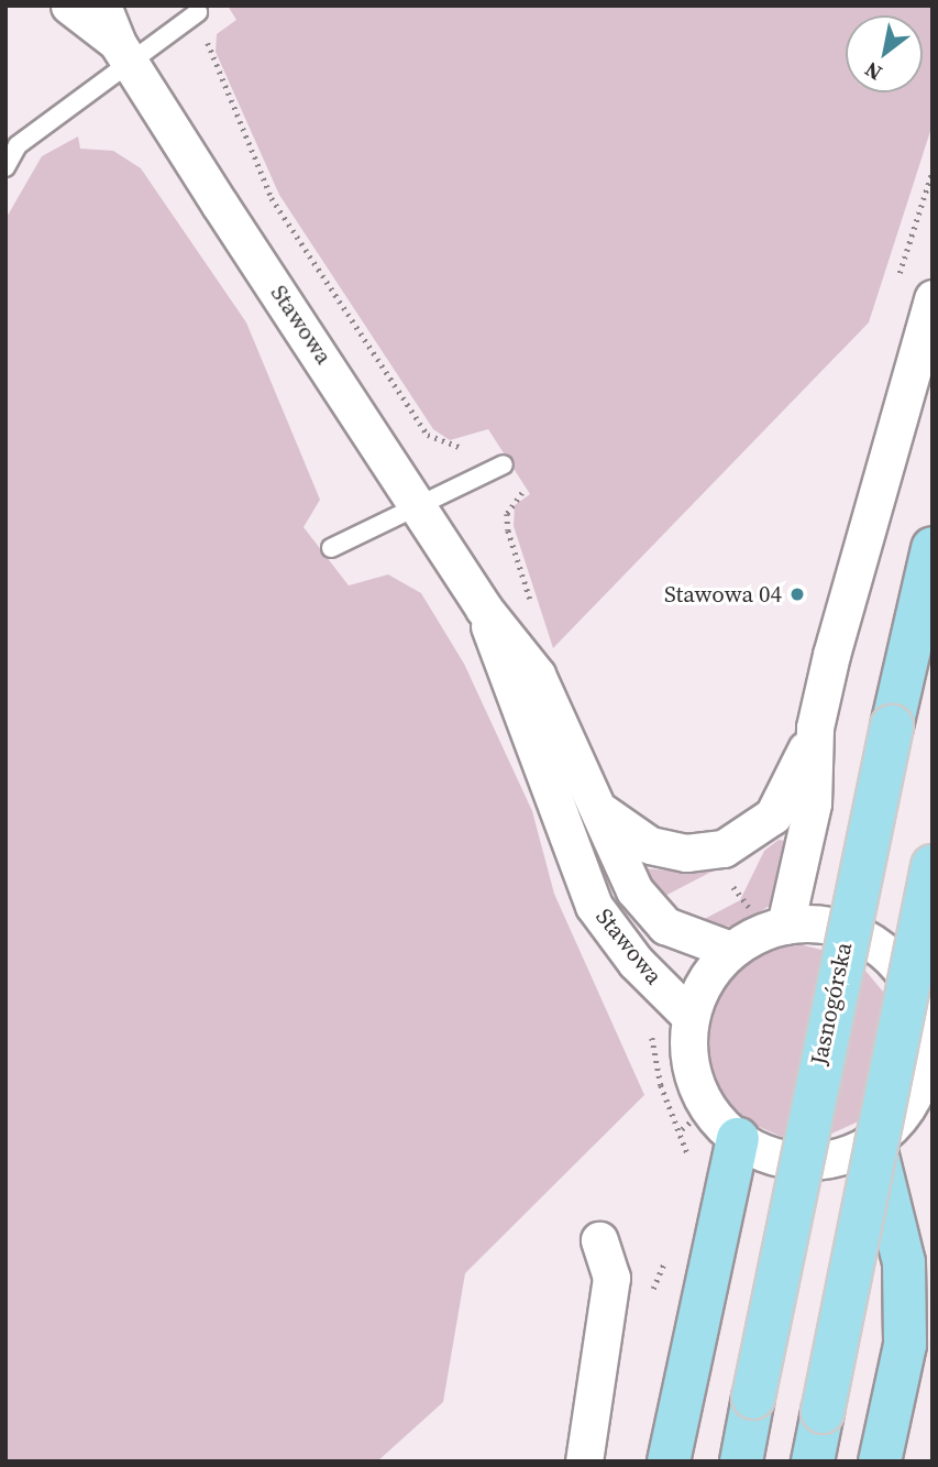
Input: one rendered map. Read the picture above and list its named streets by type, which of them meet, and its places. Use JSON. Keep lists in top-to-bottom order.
{
  "streets": {
    "main road": ["Jasnogórska"],
    "street": ["Stawowa"]
  },
  "places": ["Stawowa 04"],
  "north": "bottom left"
}
